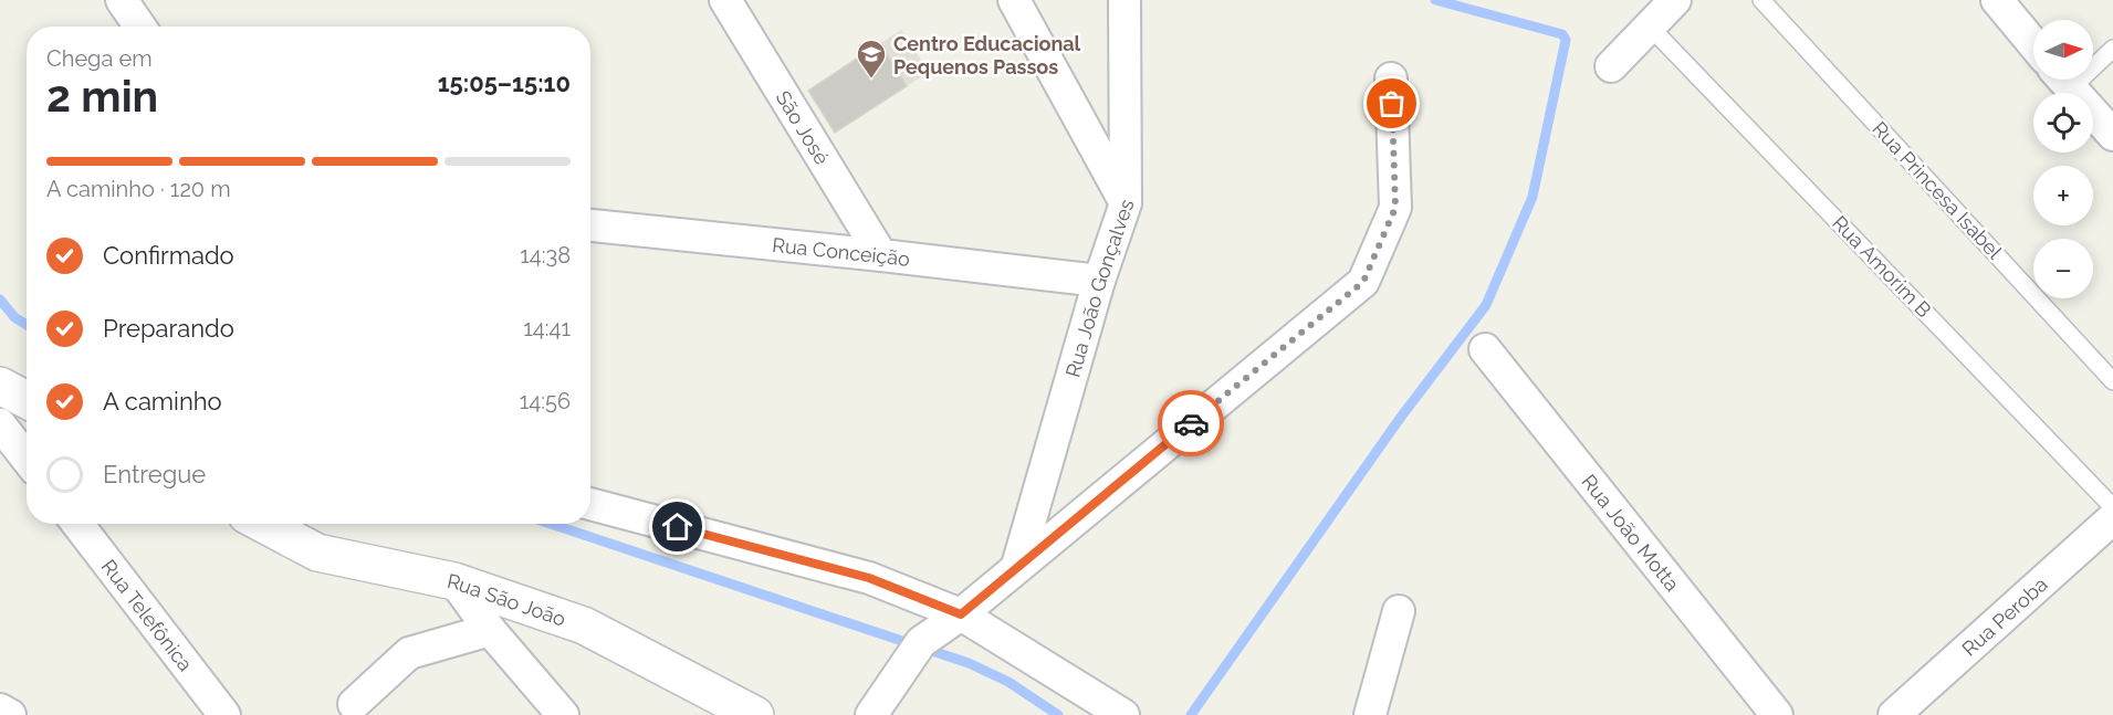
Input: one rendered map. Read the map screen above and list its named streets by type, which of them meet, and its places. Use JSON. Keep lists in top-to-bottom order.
{
  "streets": {
    "street": [
      "São José",
      "Rua Conceição",
      "Rua João Gonçalves",
      "Rua João Motta",
      "Rua São João",
      "Rua Telefônica",
      "Rua Peroba"
    ],
    "lane": ["Rua Princesa Isabel", "Rua Amorim B"]
  },
  "crossings": [
    ["São José", "Rua Conceição"],
    ["Rua Conceição", "Rua João Gonçalves"]
  ],
  "places": {
    "school or university": ["Centro Educacional Pequenos Passos"]
  },
  "north": "right",
  "page": {
    "map_buttons": ["+", "−"],
    "heading": ["2 min", "Chega em", "15:05–15:10"],
    "bar": "A caminho · 120 m",
    "list": [
      ["Confirmado", "14:38"],
      ["Preparando", "14:41"],
      ["A caminho", "14:56"],
      "Entregue"
    ]
  }
}
